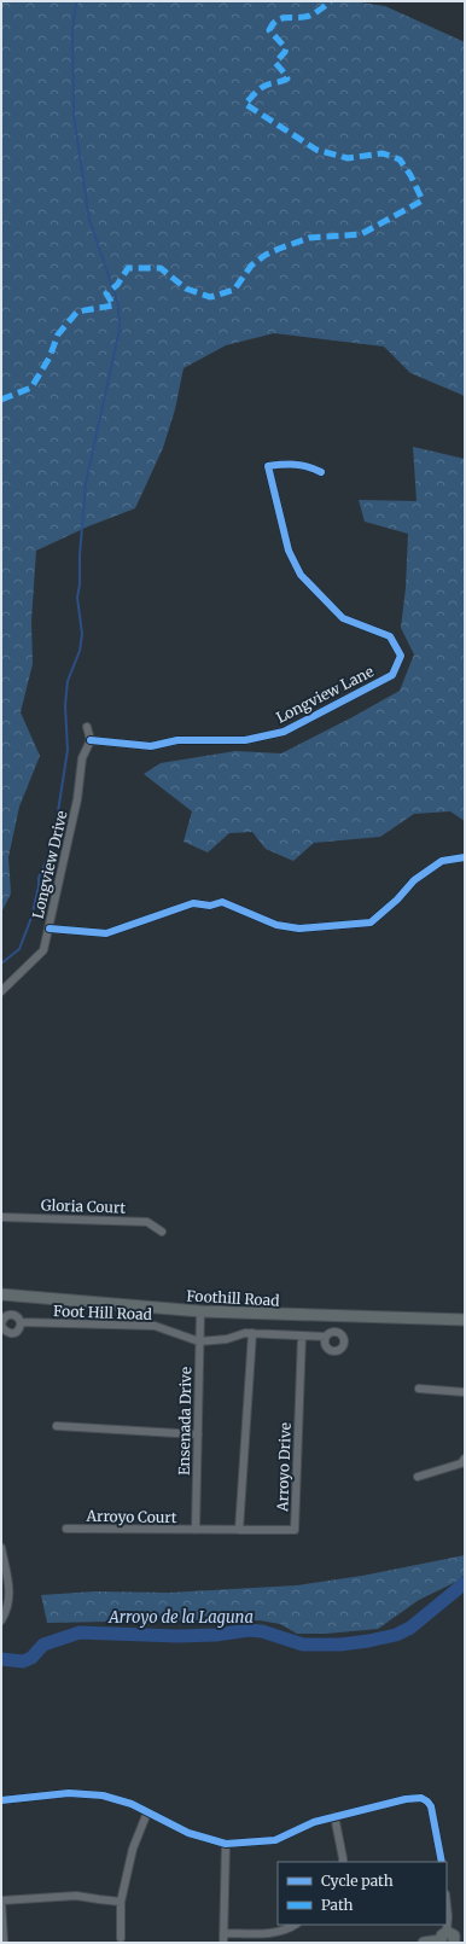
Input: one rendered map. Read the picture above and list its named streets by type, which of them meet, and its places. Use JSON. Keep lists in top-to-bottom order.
{
  "streets": {
    "main road": ["Foothill Road"],
    "street": [
      "Longview Lane",
      "Longview Drive",
      "Gloria Court",
      "Foot Hill Road",
      "Ensenada Drive",
      "Arroyo Drive",
      "Arroyo Court"
    ]
  },
  "crossings": [
    ["Longview Lane", "Longview Drive"],
    ["Foothill Road", "Ensenada Drive"],
    ["Foot Hill Road", "Ensenada Drive"],
    ["Foot Hill Road", "Arroyo Drive"],
    ["Ensenada Drive", "Arroyo Drive"],
    ["Ensenada Drive", "Arroyo Court"],
    ["Arroyo Drive", "Arroyo Court"]
  ],
  "water": ["Arroyo de la Laguna"],
  "legend": ["Cycle path", "Path"]
}
